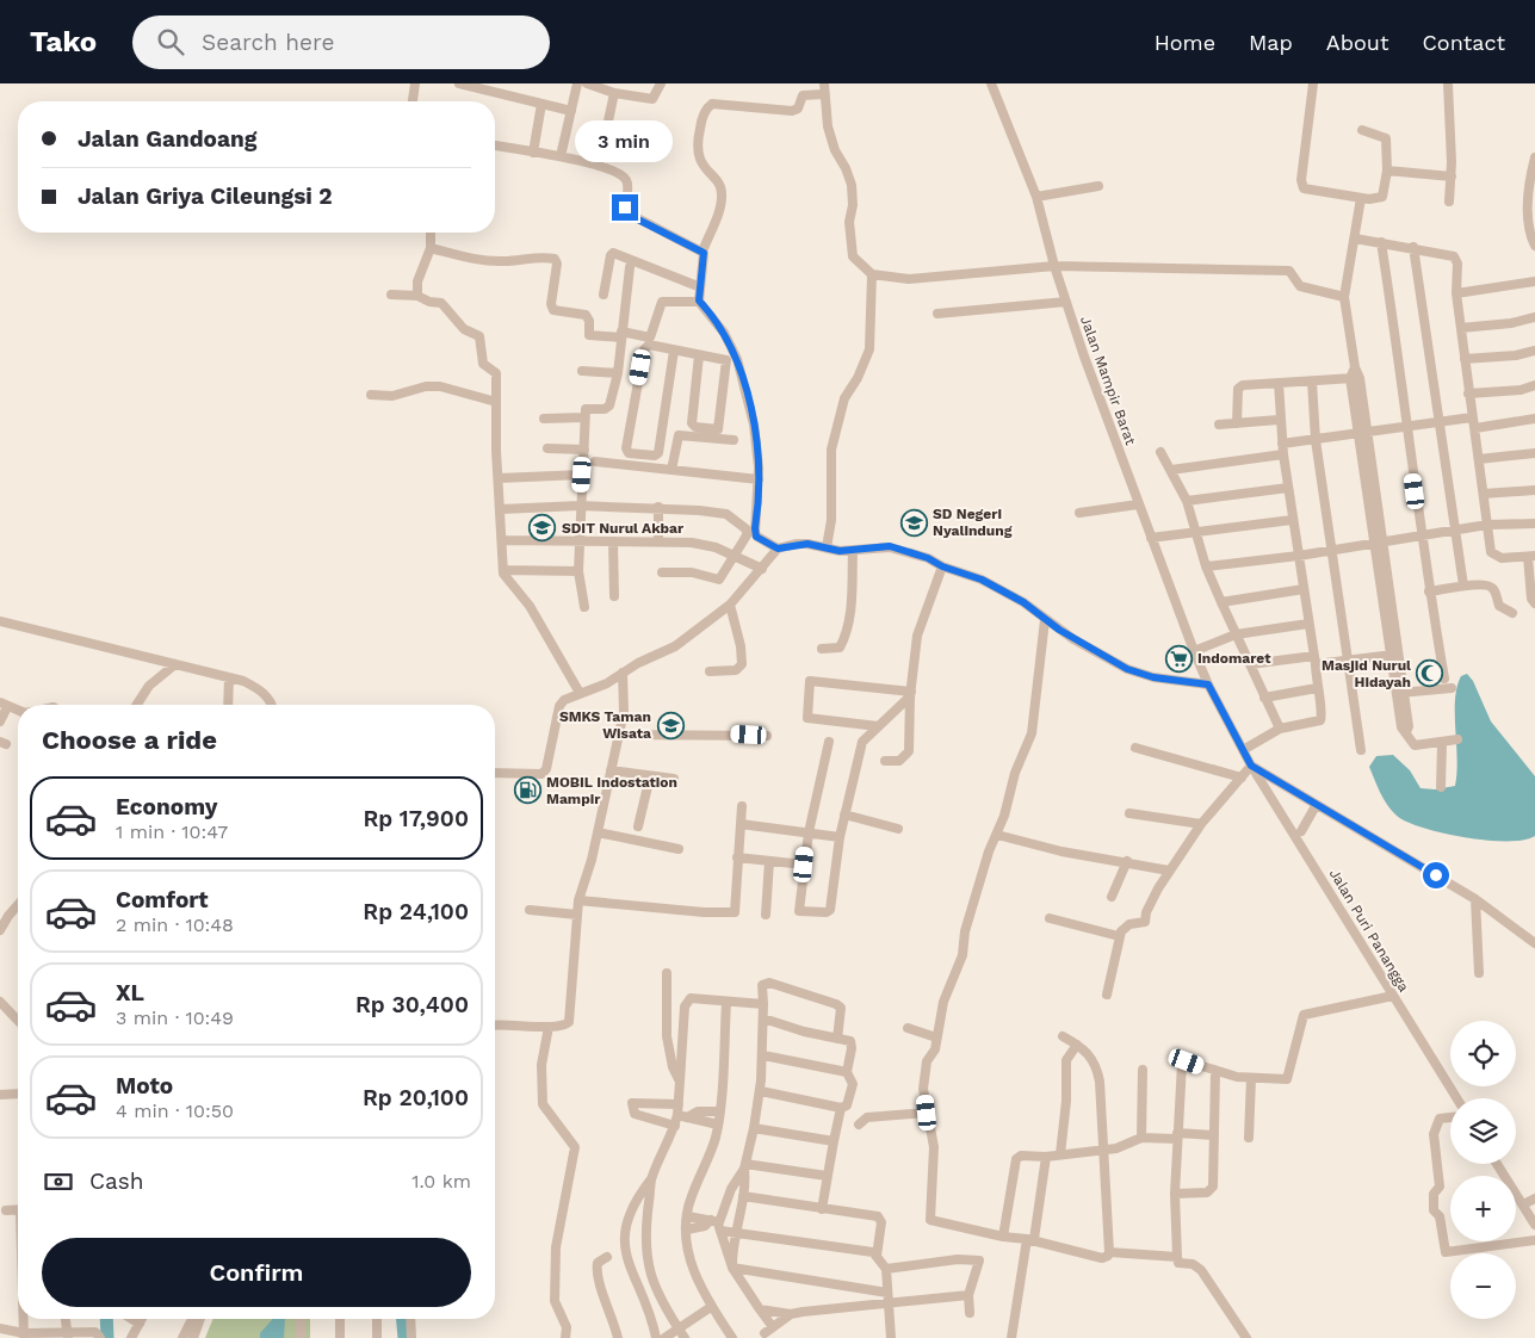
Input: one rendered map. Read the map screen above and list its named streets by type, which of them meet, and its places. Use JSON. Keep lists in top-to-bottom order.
{
  "streets": {
    "street": ["Jalan Mampir Barat", "Jalan Puri Panangga"]
  },
  "crossings": [
    ["Jalan Mampir Barat", "Jalan Puri Panangga"]
  ],
  "places": {
    "school or university": ["SD Negeri Nyalindung", "SDIT Nurul Akbar", "SMKS Taman Wisata"],
    "supermarket": ["Indomaret"],
    "mosque": ["Masjid Nurul Hidayah"],
    "fuel station": ["MOBIL Indostation Mampir"]
  },
  "page": {
    "header": "Tako",
    "search": "Search here",
    "nav": [
      "Home",
      "Map",
      "About",
      "Contact"
    ],
    "banner": ["Jalan Gandoang", "Jalan Griya Cileungsi 2"],
    "bubble": "3 min",
    "heading": "Choose a ride",
    "list": [
      {
        "name": "Economy",
        "note": "1 min · 10:47",
        "value": "Rp 17,900"
      },
      {
        "name": "Comfort",
        "note": "2 min · 10:48",
        "value": "Rp 24,100"
      },
      {
        "name": "XL",
        "note": "3 min · 10:49",
        "value": "Rp 30,400"
      },
      {
        "name": "Moto",
        "note": "4 min · 10:50",
        "value": "Rp 20,100"
      }
    ],
    "map_buttons": ["+", "−"],
    "pay": ["Cash", "1.0 km"],
    "buttons": "Confirm"
  }
}
